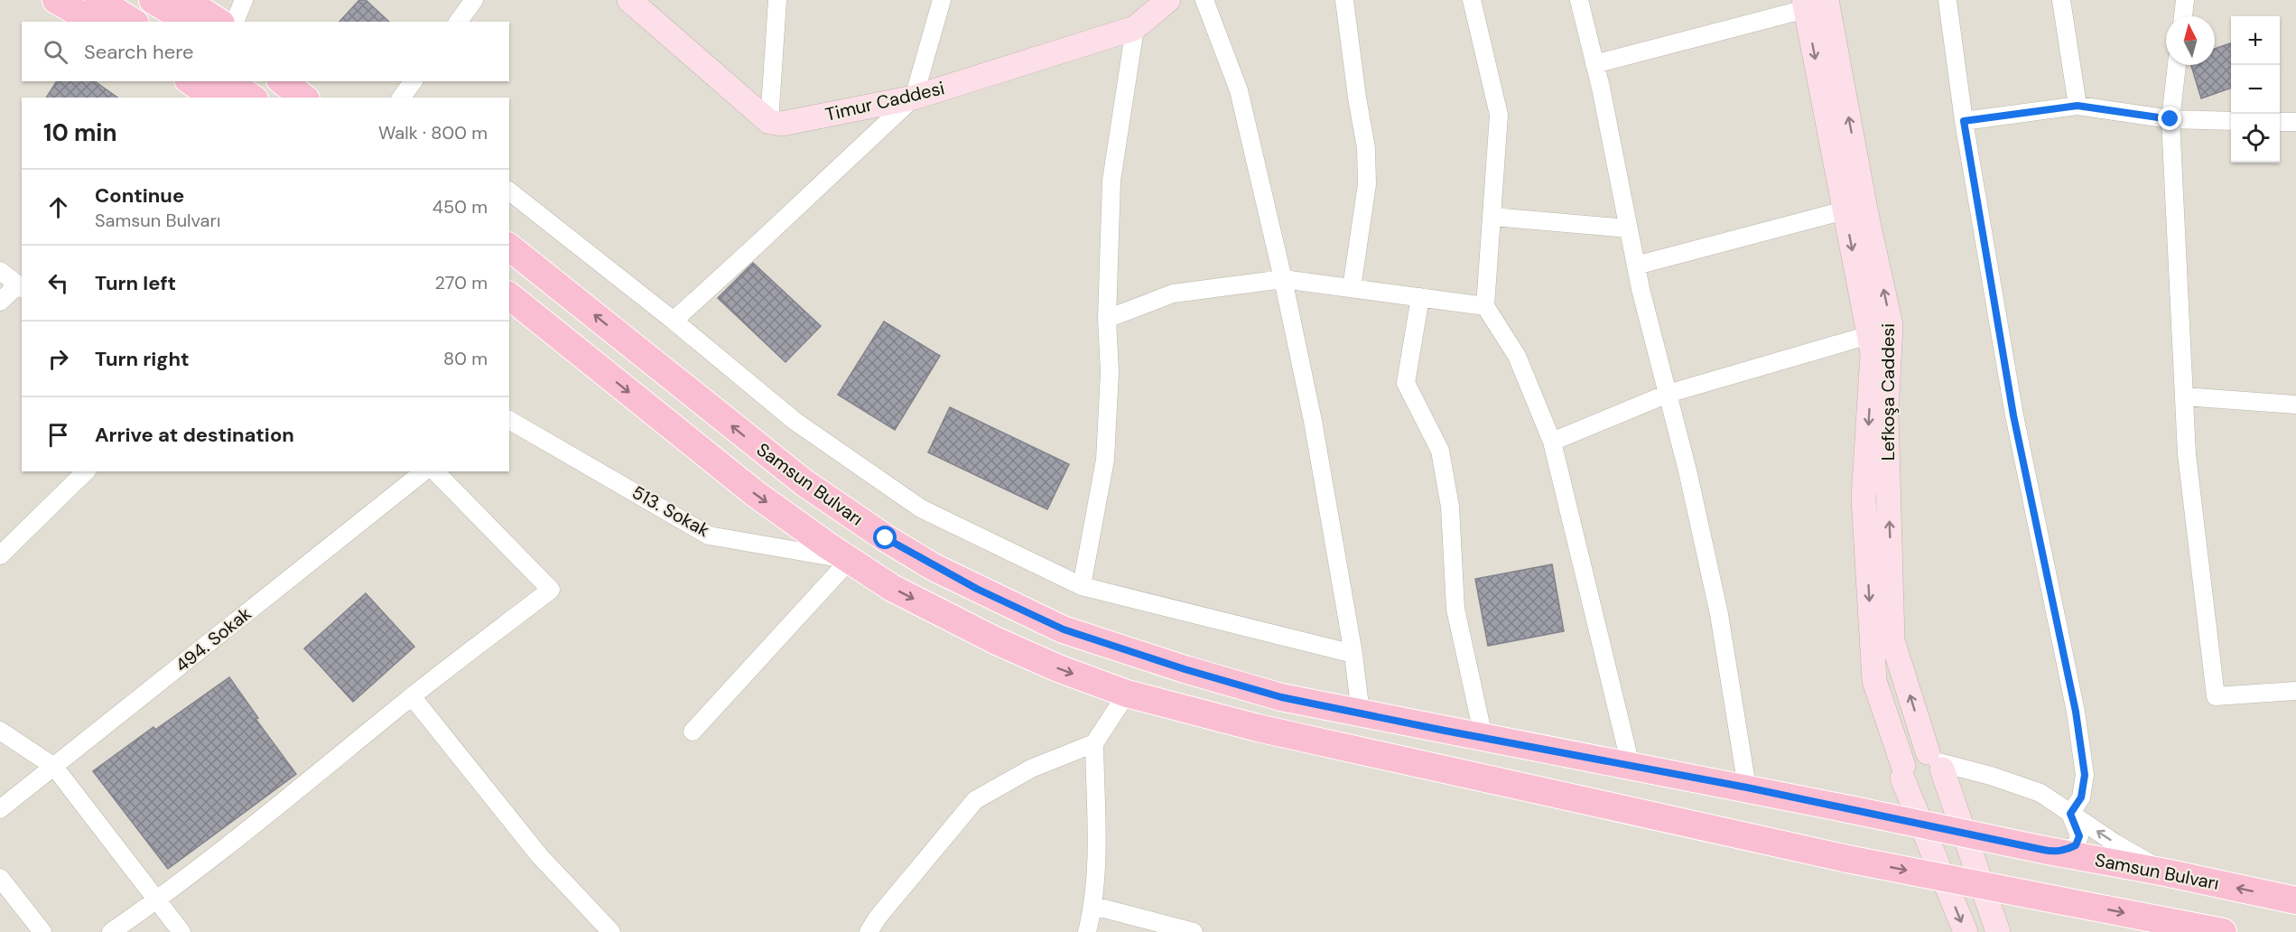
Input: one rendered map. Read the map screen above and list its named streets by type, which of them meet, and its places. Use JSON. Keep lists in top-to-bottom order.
{
  "streets": {
    "main road": ["Samsun Bulvarı"],
    "street": [
      "Timur Caddesi",
      "Lefkoşa Caddesi",
      "513. Sokak",
      "494. Sokak"
    ]
  },
  "north": "top",
  "page": {
    "map_buttons": ["+", "−"],
    "search": "Search here",
    "heading": ["10 min", "Walk · 800 m"],
    "list": [
      ["Continue", "Samsun Bulvarı", "450 m"],
      ["Turn left", "270 m"],
      ["Turn right", "80 m"],
      "Arrive at destination"
    ]
  }
}
